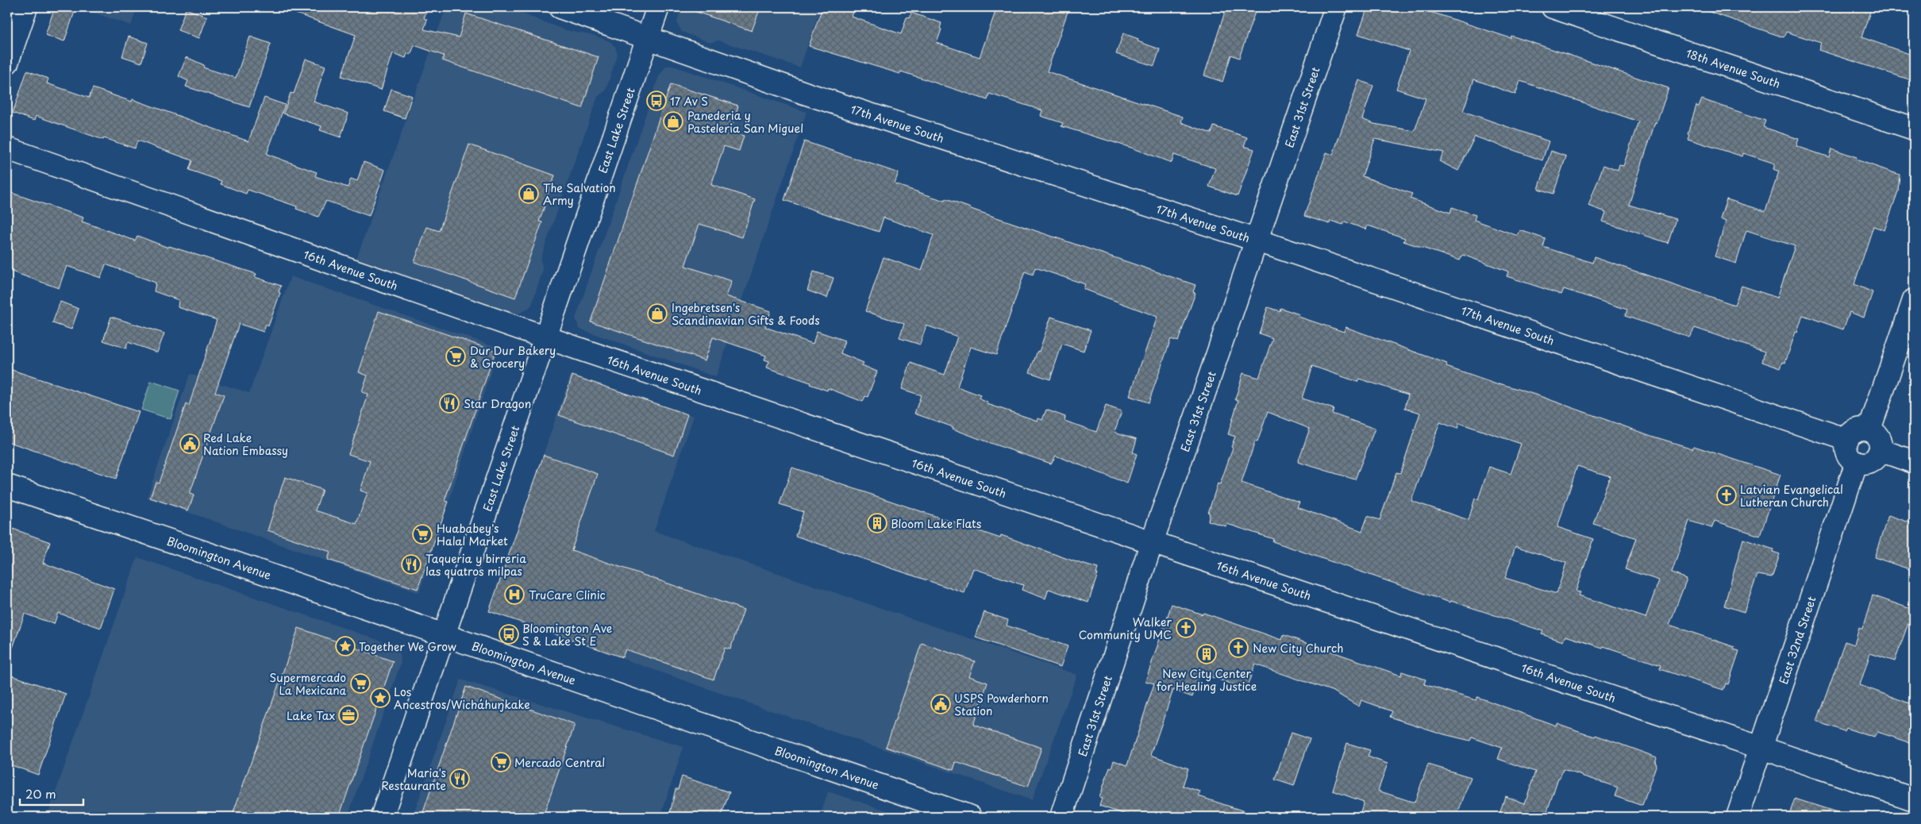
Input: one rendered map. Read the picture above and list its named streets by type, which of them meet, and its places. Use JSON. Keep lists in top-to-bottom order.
{
  "streets": {
    "street": [
      "18th Avenue South",
      "East 31st Street",
      "17th Avenue South",
      "East Lake Street",
      "16th Avenue South",
      "Bloomington Avenue",
      "East 32nd Street"
    ]
  },
  "crossings": [
    ["East 31st Street", "17th Avenue South"],
    ["East 31st Street", "16th Avenue South"],
    ["17th Avenue South", "East Lake Street"],
    ["17th Avenue South", "East 32nd Street"],
    ["East Lake Street", "16th Avenue South"],
    ["East Lake Street", "Bloomington Avenue"],
    ["16th Avenue South", "East 32nd Street"]
  ],
  "places": {
    "bus stop": ["17 Av S", "Bloomington Ave S & Lake St E"],
    "shop": ["Panederia y Pasteleria San Miguel", "The Salvation Army", "Ingebretsen's Scandinavian Gifts & Foods"],
    "supermarket": [
      "Dur Dur Bakery & Grocery",
      "Huababey's Halal Market",
      "Supermercado La Mexicana",
      "Mercado Central"
    ],
    "restaurant": ["Star Dragon", "Taqueria y birreria las quatros milpas", "Maria's Restaurante"],
    "public building": ["Red Lake Nation Embassy", "USPS Powderhorn Station"],
    "church": ["Latvian Evangelical Lutheran Church", "Walker Community UMC", "New City Church"],
    "building": ["Bloom Lake Flats", "New City Center for Healing Justice"],
    "hospital": ["TruCare Clinic"],
    "place": ["Together We Grow", "Los Ancestros/Wicháhuŋkake"],
    "office": ["Lake Tax"]
  },
  "scale_bar": "20 m"
}
